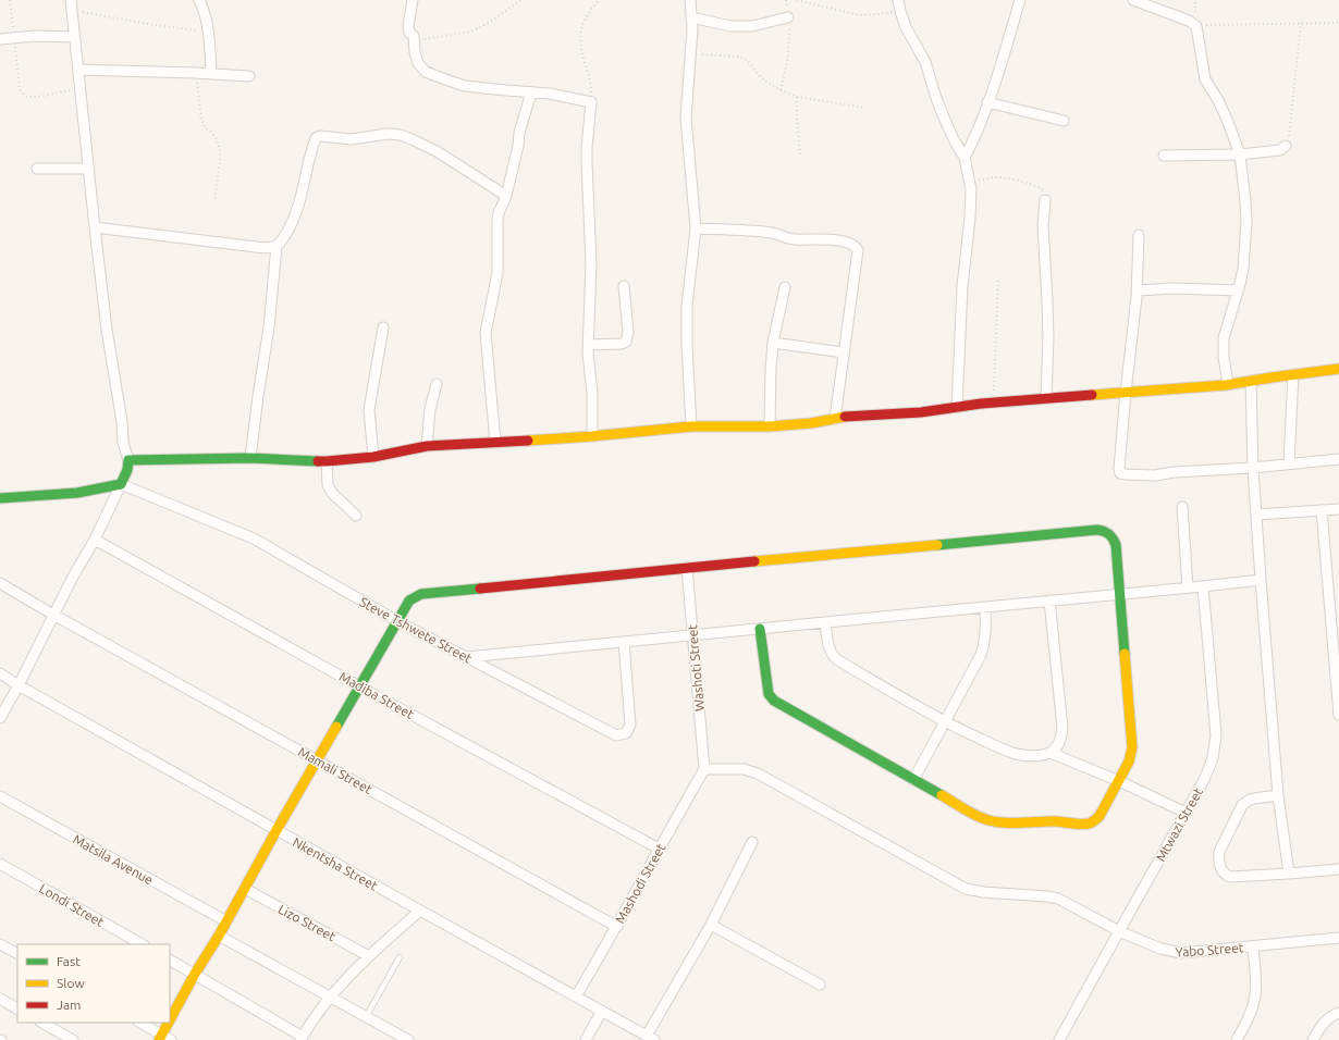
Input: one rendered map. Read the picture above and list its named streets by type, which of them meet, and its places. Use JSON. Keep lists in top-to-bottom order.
{
  "streets": {
    "street": [
      "Steve Tshwete Street",
      "Washoti Street",
      "Madiba Street",
      "Mamali Street",
      "Mtwazi Street",
      "Matsila Avenue",
      "Nkentsha Street",
      "Mashodi Street",
      "Londi Street",
      "Lizo Street",
      "Yabo Street"
    ]
  },
  "crossings": [
    ["Washoti Street", "Mashodi Street"],
    ["Washoti Street", "Yabo Street"],
    ["Madiba Street", "Mashodi Street"],
    ["Mamali Street", "Mashodi Street"],
    ["Mtwazi Street", "Yabo Street"],
    ["Nkentsha Street", "Mashodi Street"],
    ["Mashodi Street", "Yabo Street"]
  ],
  "legend": ["Fast", "Slow", "Jam"]
}
